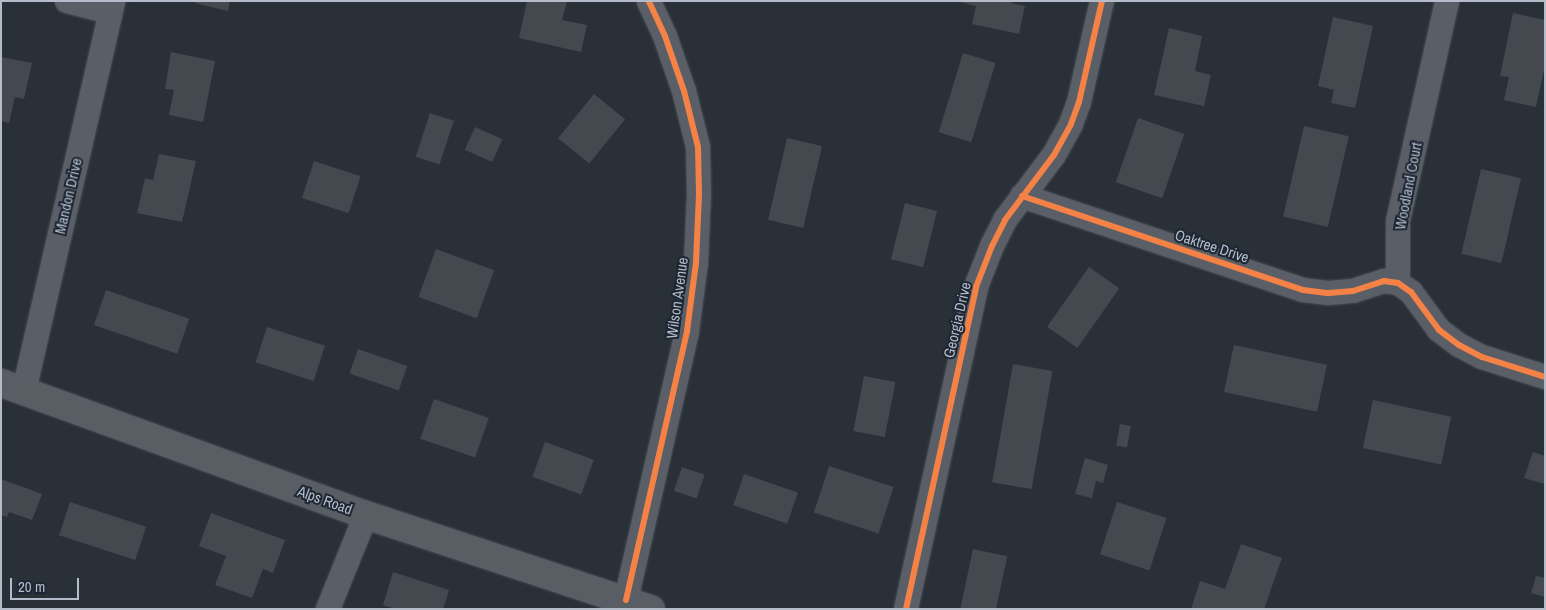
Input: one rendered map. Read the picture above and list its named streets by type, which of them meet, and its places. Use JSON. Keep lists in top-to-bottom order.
{
  "streets": {
    "main road": ["Alps Road"],
    "street": [
      "Woodland Court",
      "Mandon Drive",
      "Oaktree Drive",
      "Wilson Avenue",
      "Georgia Drive"
    ]
  },
  "crossings": [
    ["Woodland Court", "Oaktree Drive"],
    ["Mandon Drive", "Alps Road"],
    ["Oaktree Drive", "Georgia Drive"],
    ["Wilson Avenue", "Alps Road"]
  ],
  "scale_bar": "20 m"
}
